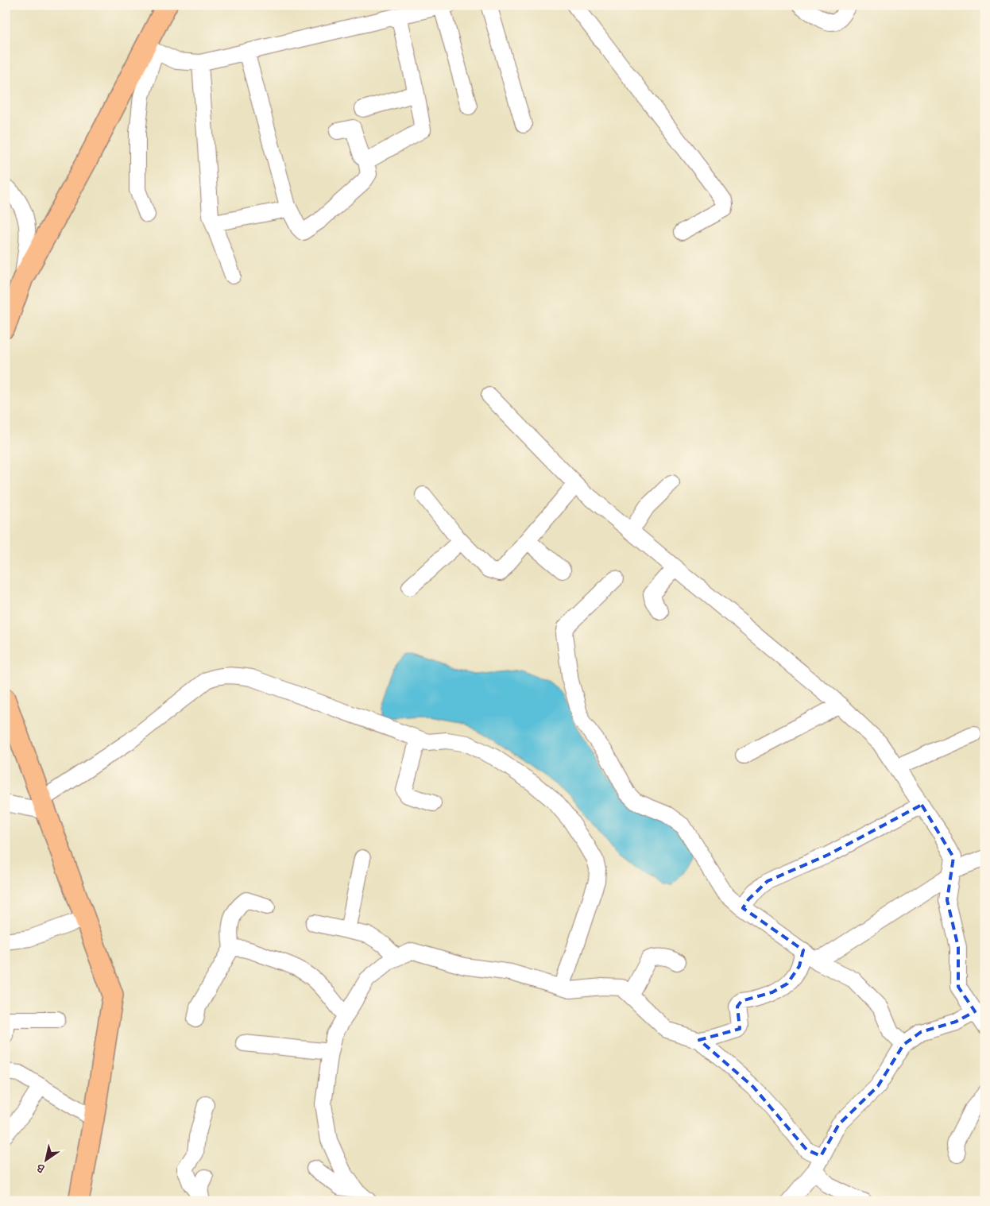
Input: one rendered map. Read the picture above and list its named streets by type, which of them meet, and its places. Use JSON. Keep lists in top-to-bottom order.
{
  "north": "bottom left"
}
